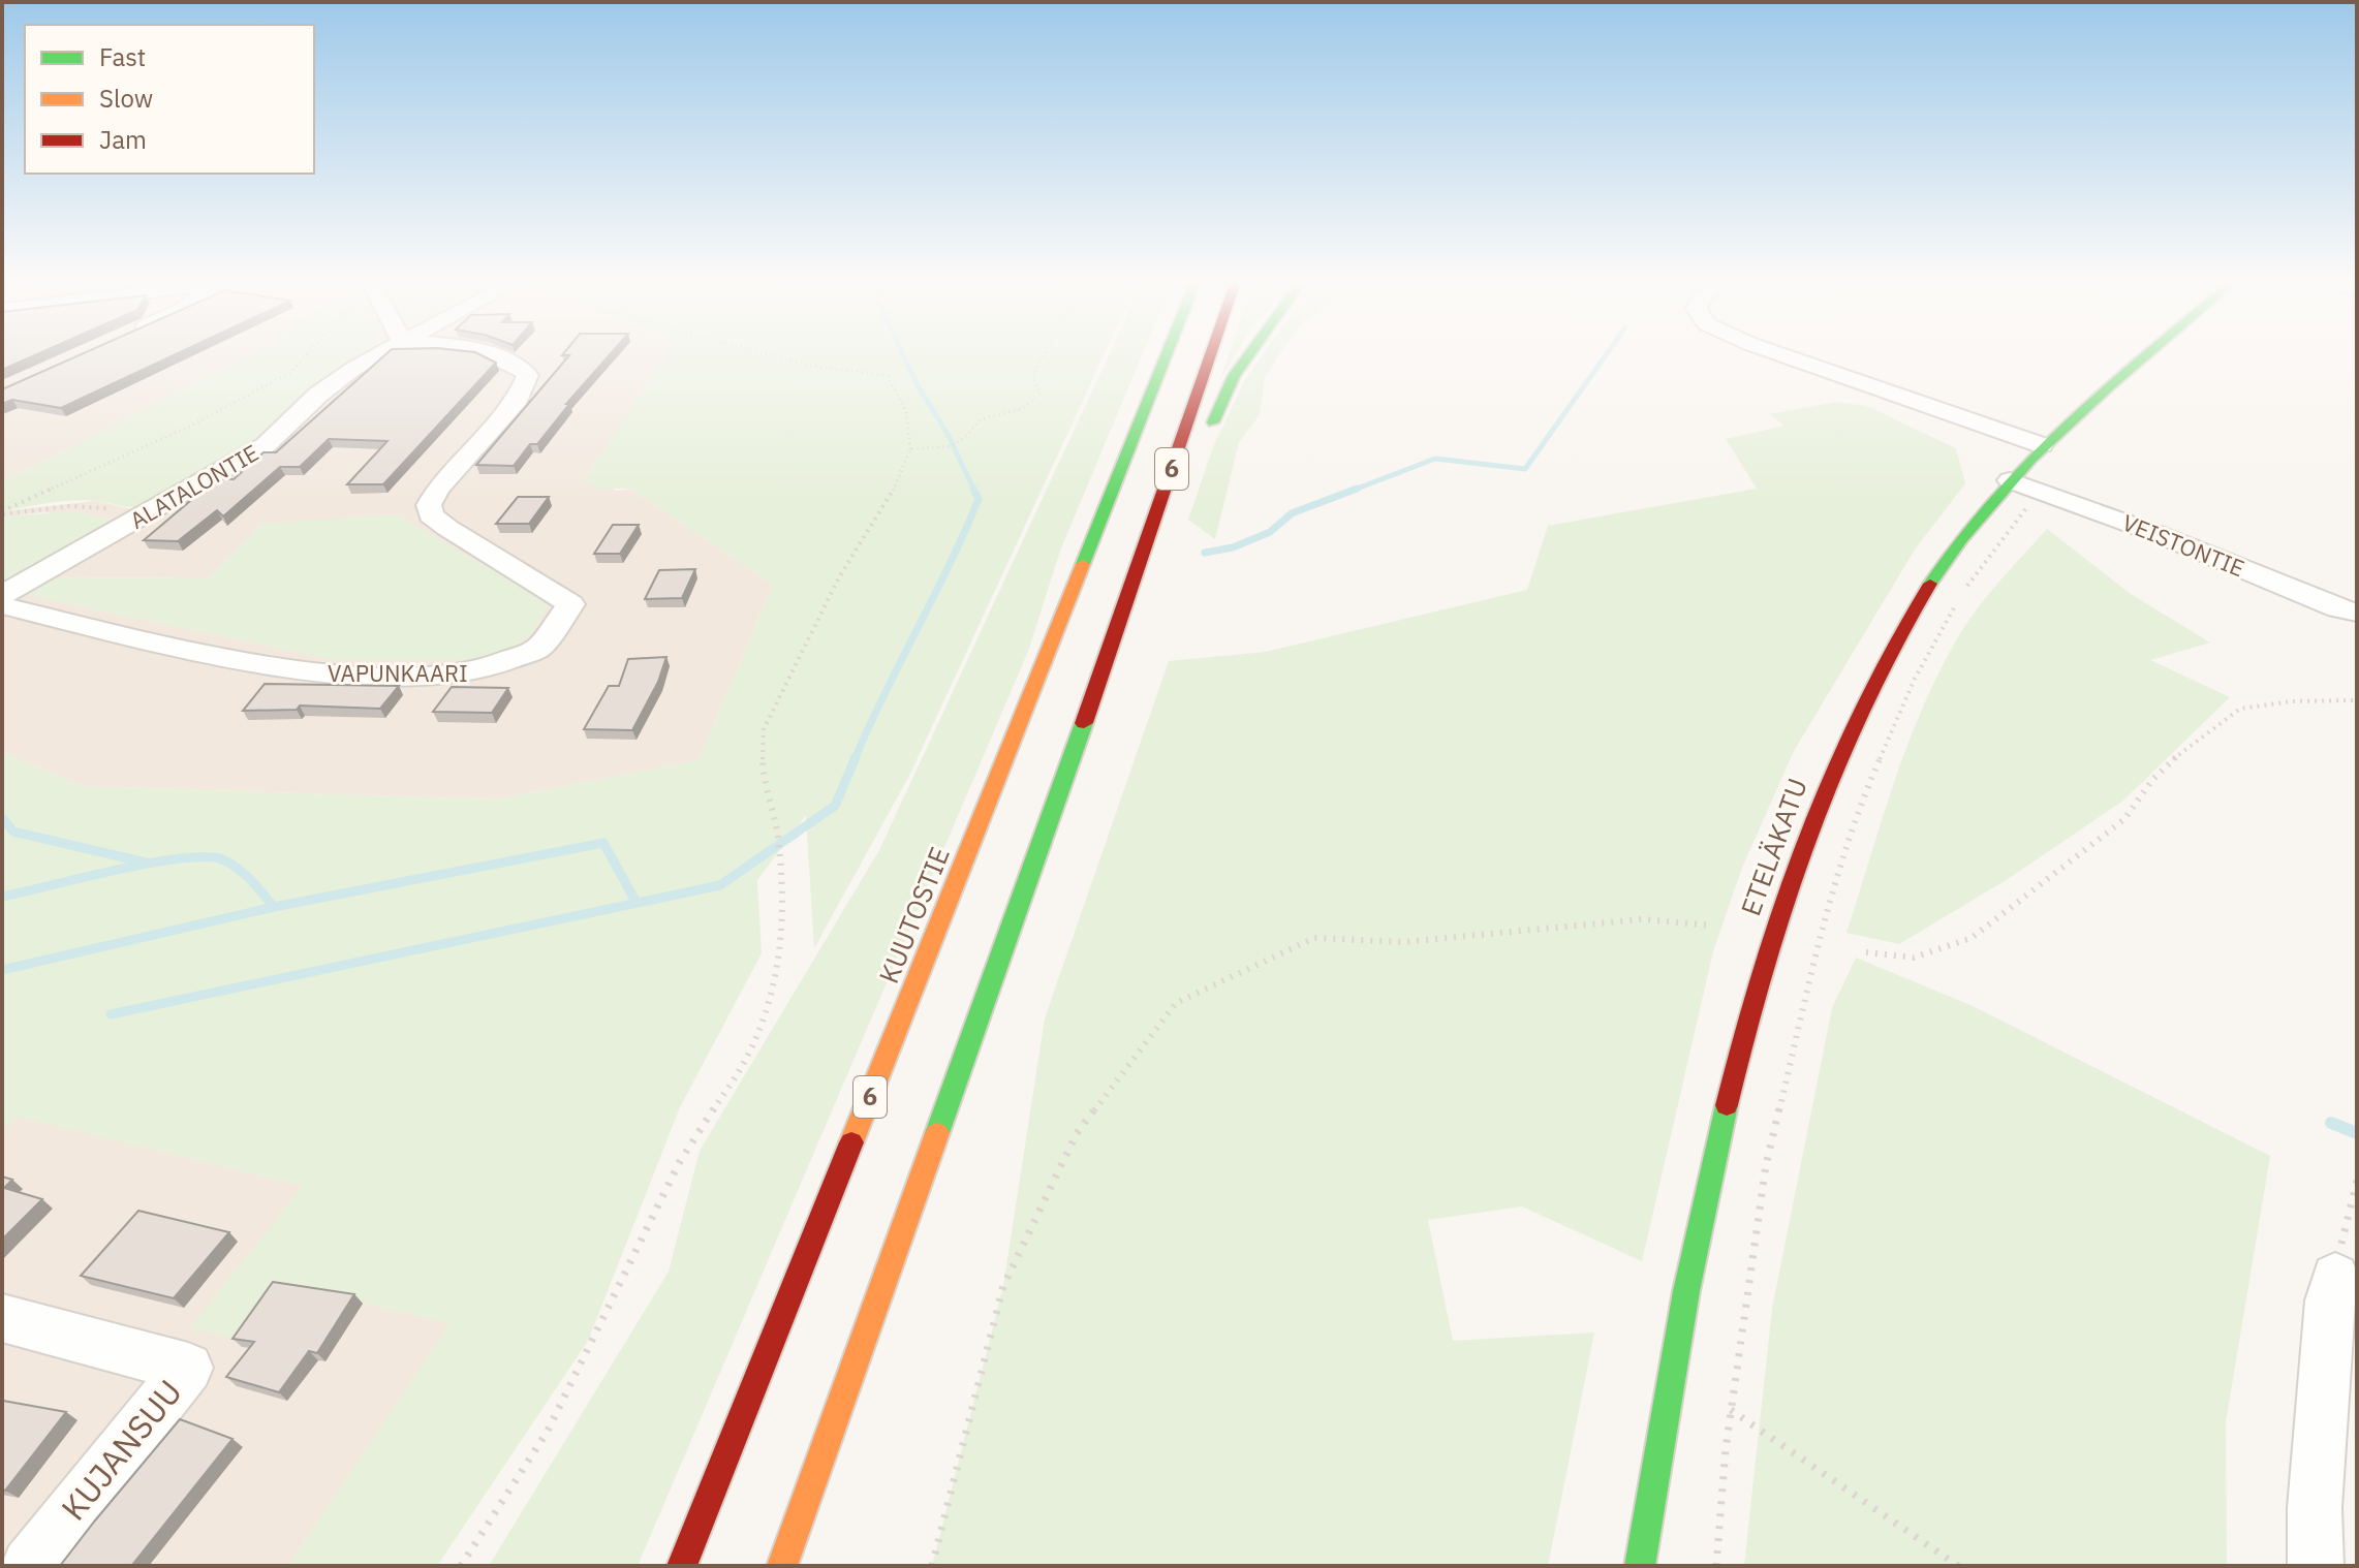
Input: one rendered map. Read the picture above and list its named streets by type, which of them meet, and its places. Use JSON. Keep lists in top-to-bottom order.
{
  "streets": {
    "main road": ["6", "ETELÄKATU", "KUUTOSTIE"],
    "street": [
      "ALATALONTIE",
      "VEISTONTIE",
      "VAPUNKAARI",
      "KUJANSUU"
    ]
  },
  "crossings": [
    ["VEISTONTIE", "ETELÄKATU"]
  ],
  "legend": ["Fast", "Slow", "Jam"]
}
